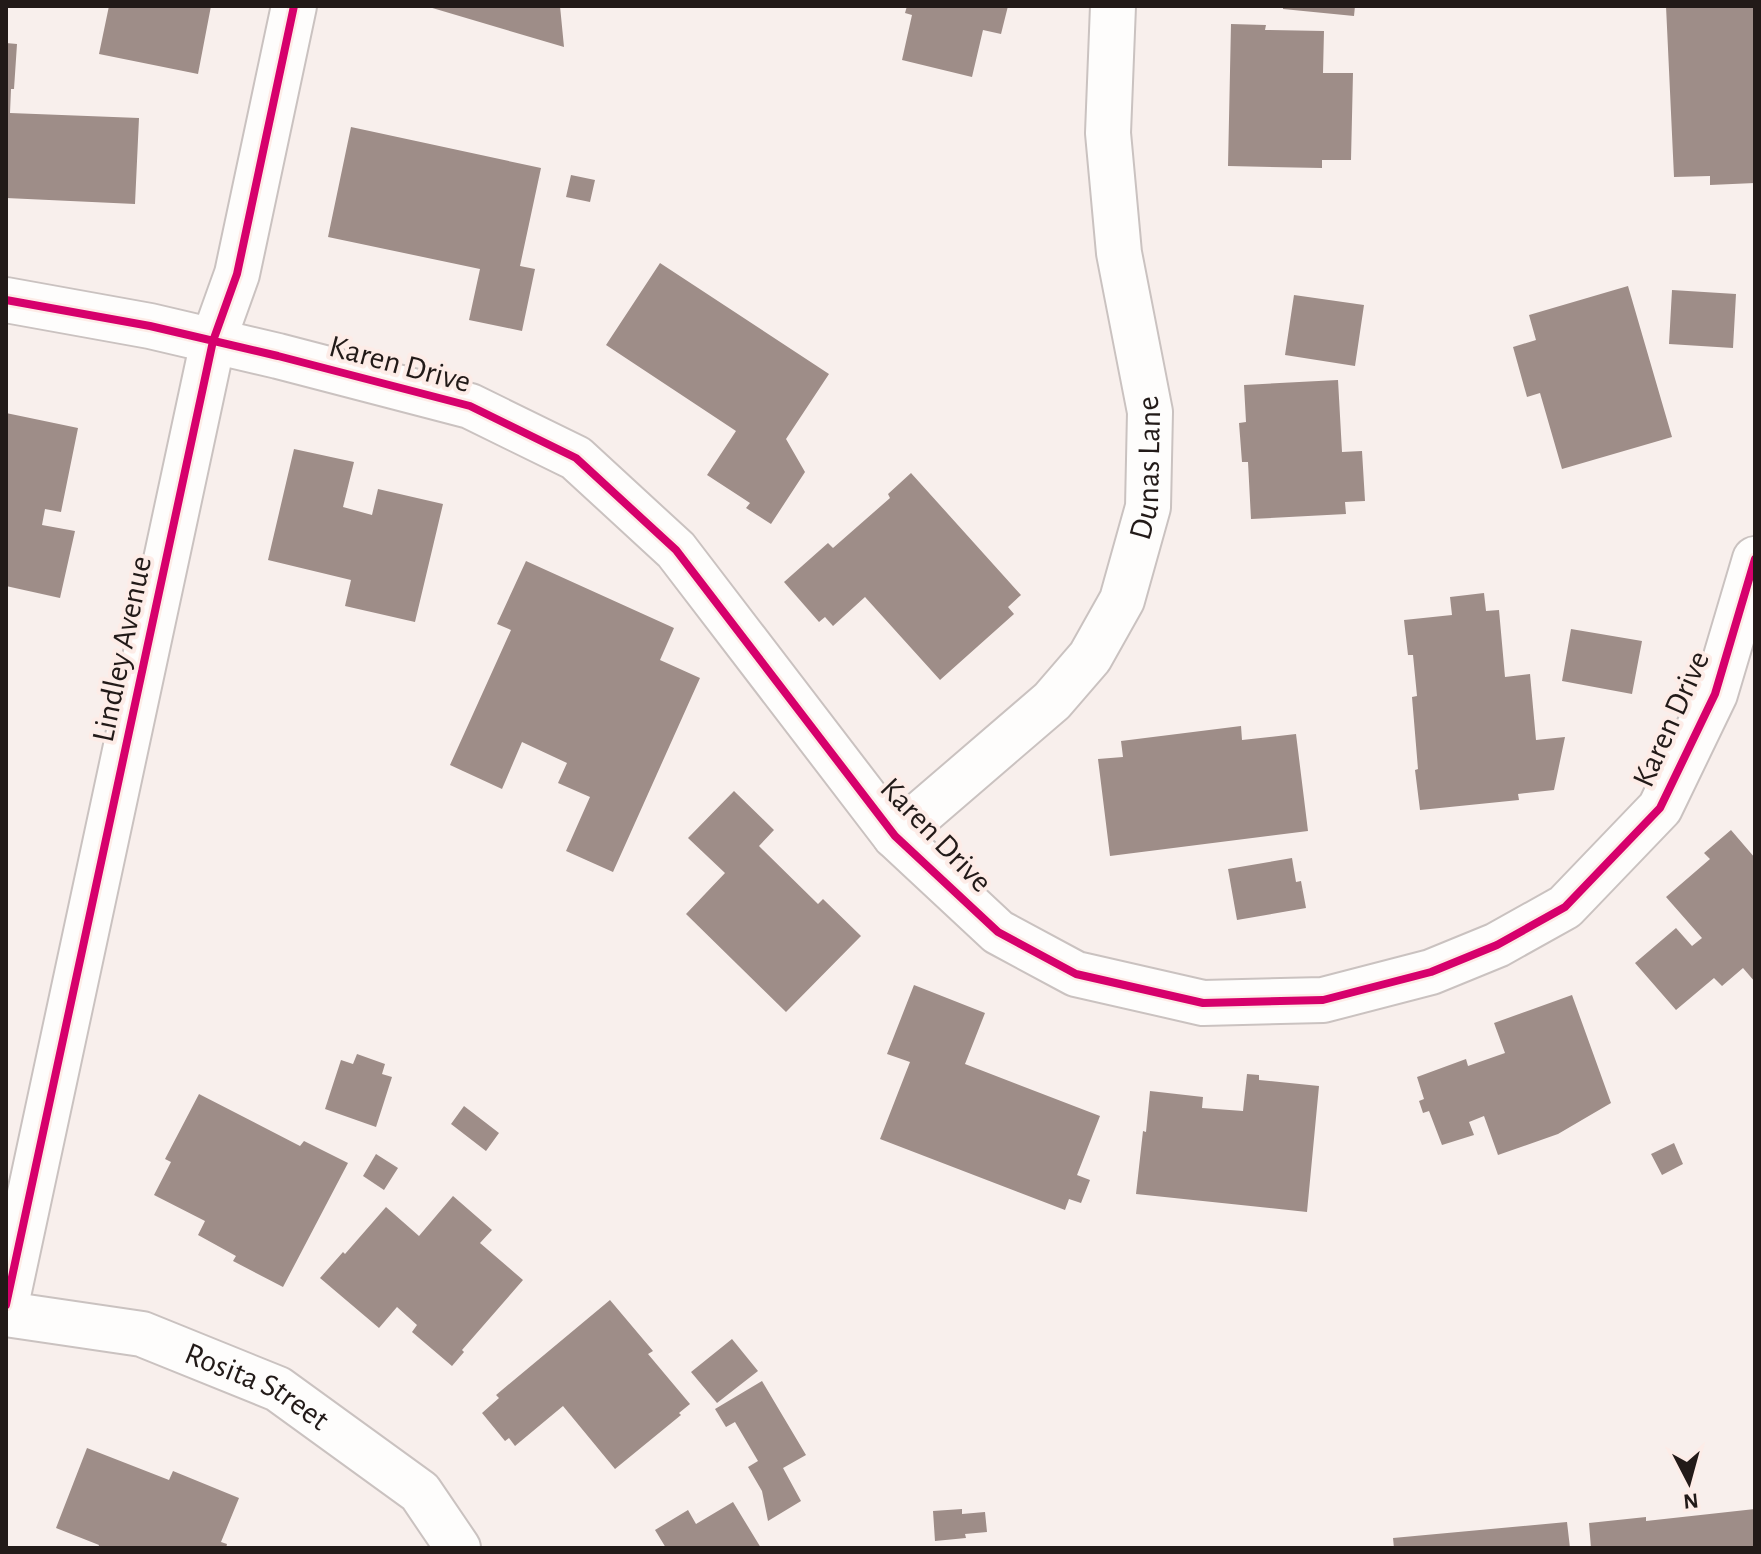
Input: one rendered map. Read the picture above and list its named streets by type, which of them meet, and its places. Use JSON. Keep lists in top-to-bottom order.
{
  "streets": {
    "street": [
      "Karen Drive",
      "Dunas Lane",
      "Lindley Avenue",
      "Rosita Street"
    ]
  },
  "crossings": [
    ["Karen Drive", "Dunas Lane"],
    ["Karen Drive", "Lindley Avenue"]
  ],
  "north": "bottom"
}
